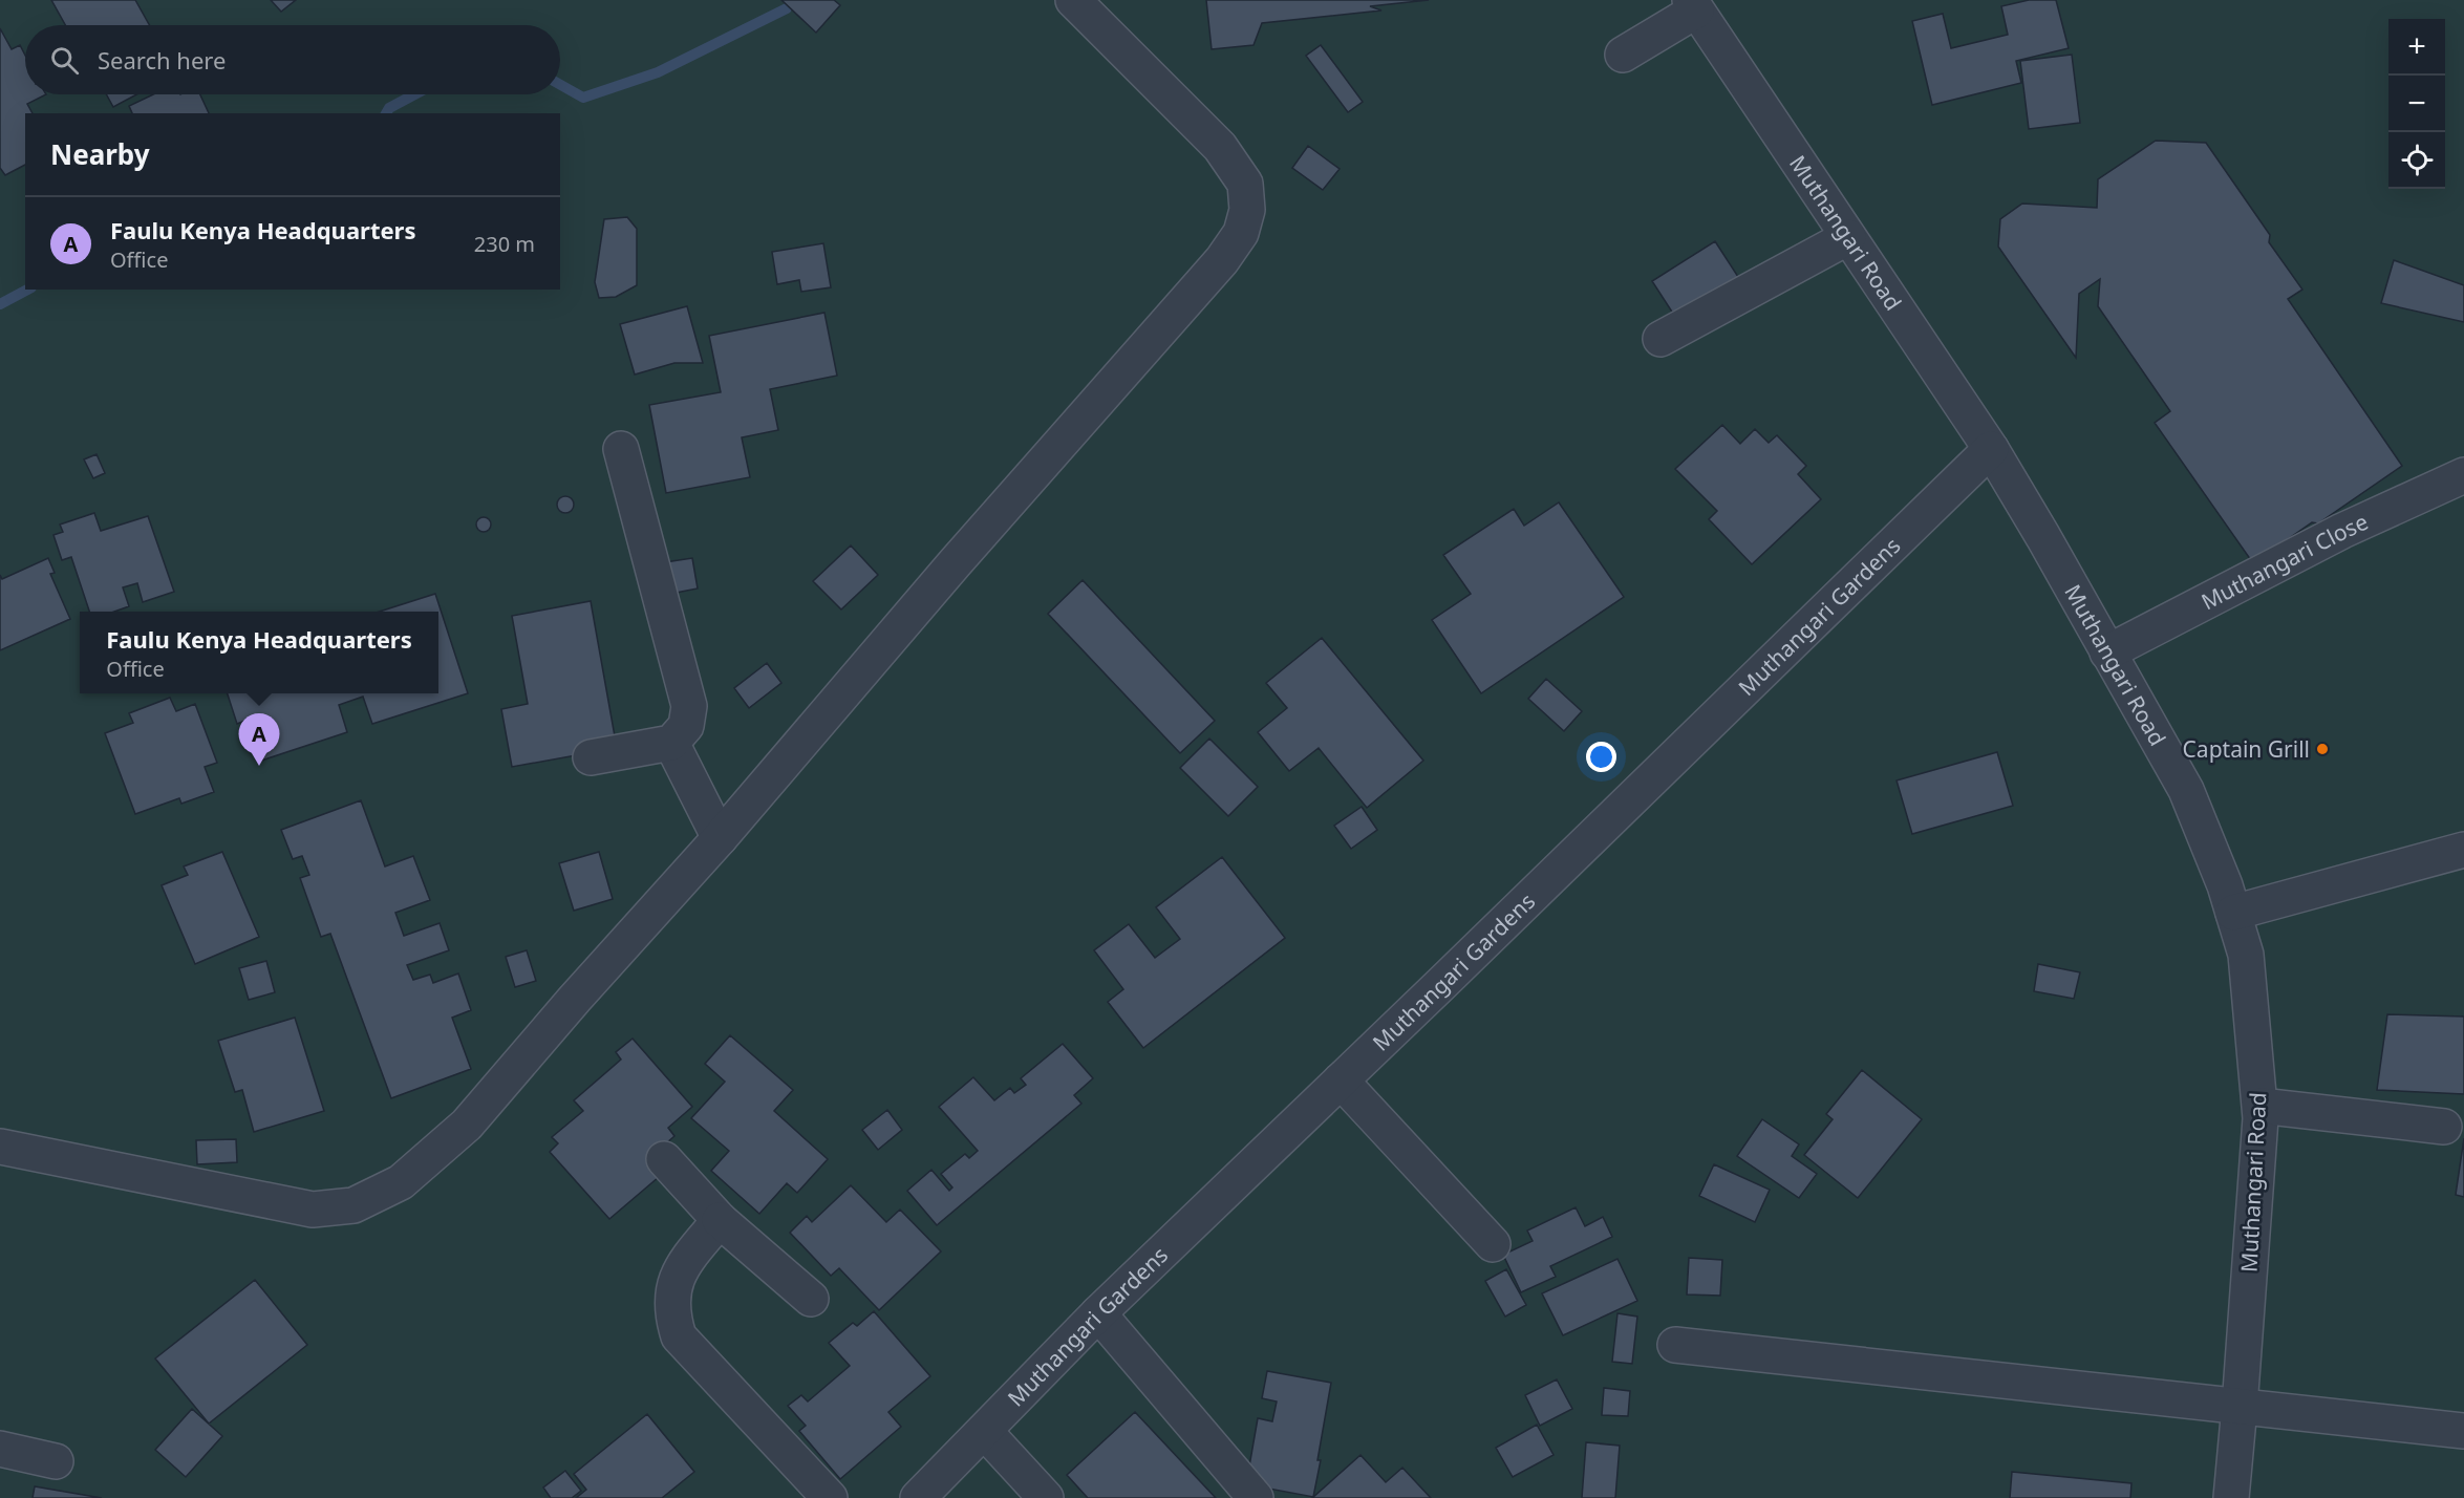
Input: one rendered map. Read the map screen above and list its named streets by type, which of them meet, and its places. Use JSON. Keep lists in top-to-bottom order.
{
  "streets": {
    "street": ["Muthangari Road", "Muthangari Close", "Muthangari Gardens"]
  },
  "crossings": [
    ["Muthangari Road", "Muthangari Close"],
    ["Muthangari Road", "Muthangari Gardens"]
  ],
  "places": ["Captain Grill"],
  "page": {
    "map_buttons": ["+", "−"],
    "search": "Search here",
    "heading": "Nearby",
    "list": [
      {
        "mark": "A",
        "name": "Faulu Kenya Headquarters",
        "note": "Office",
        "value": "230 m"
      }
    ],
    "popup": ["Faulu Kenya Headquarters", "Office"],
    "pins": "A"
  }
}
